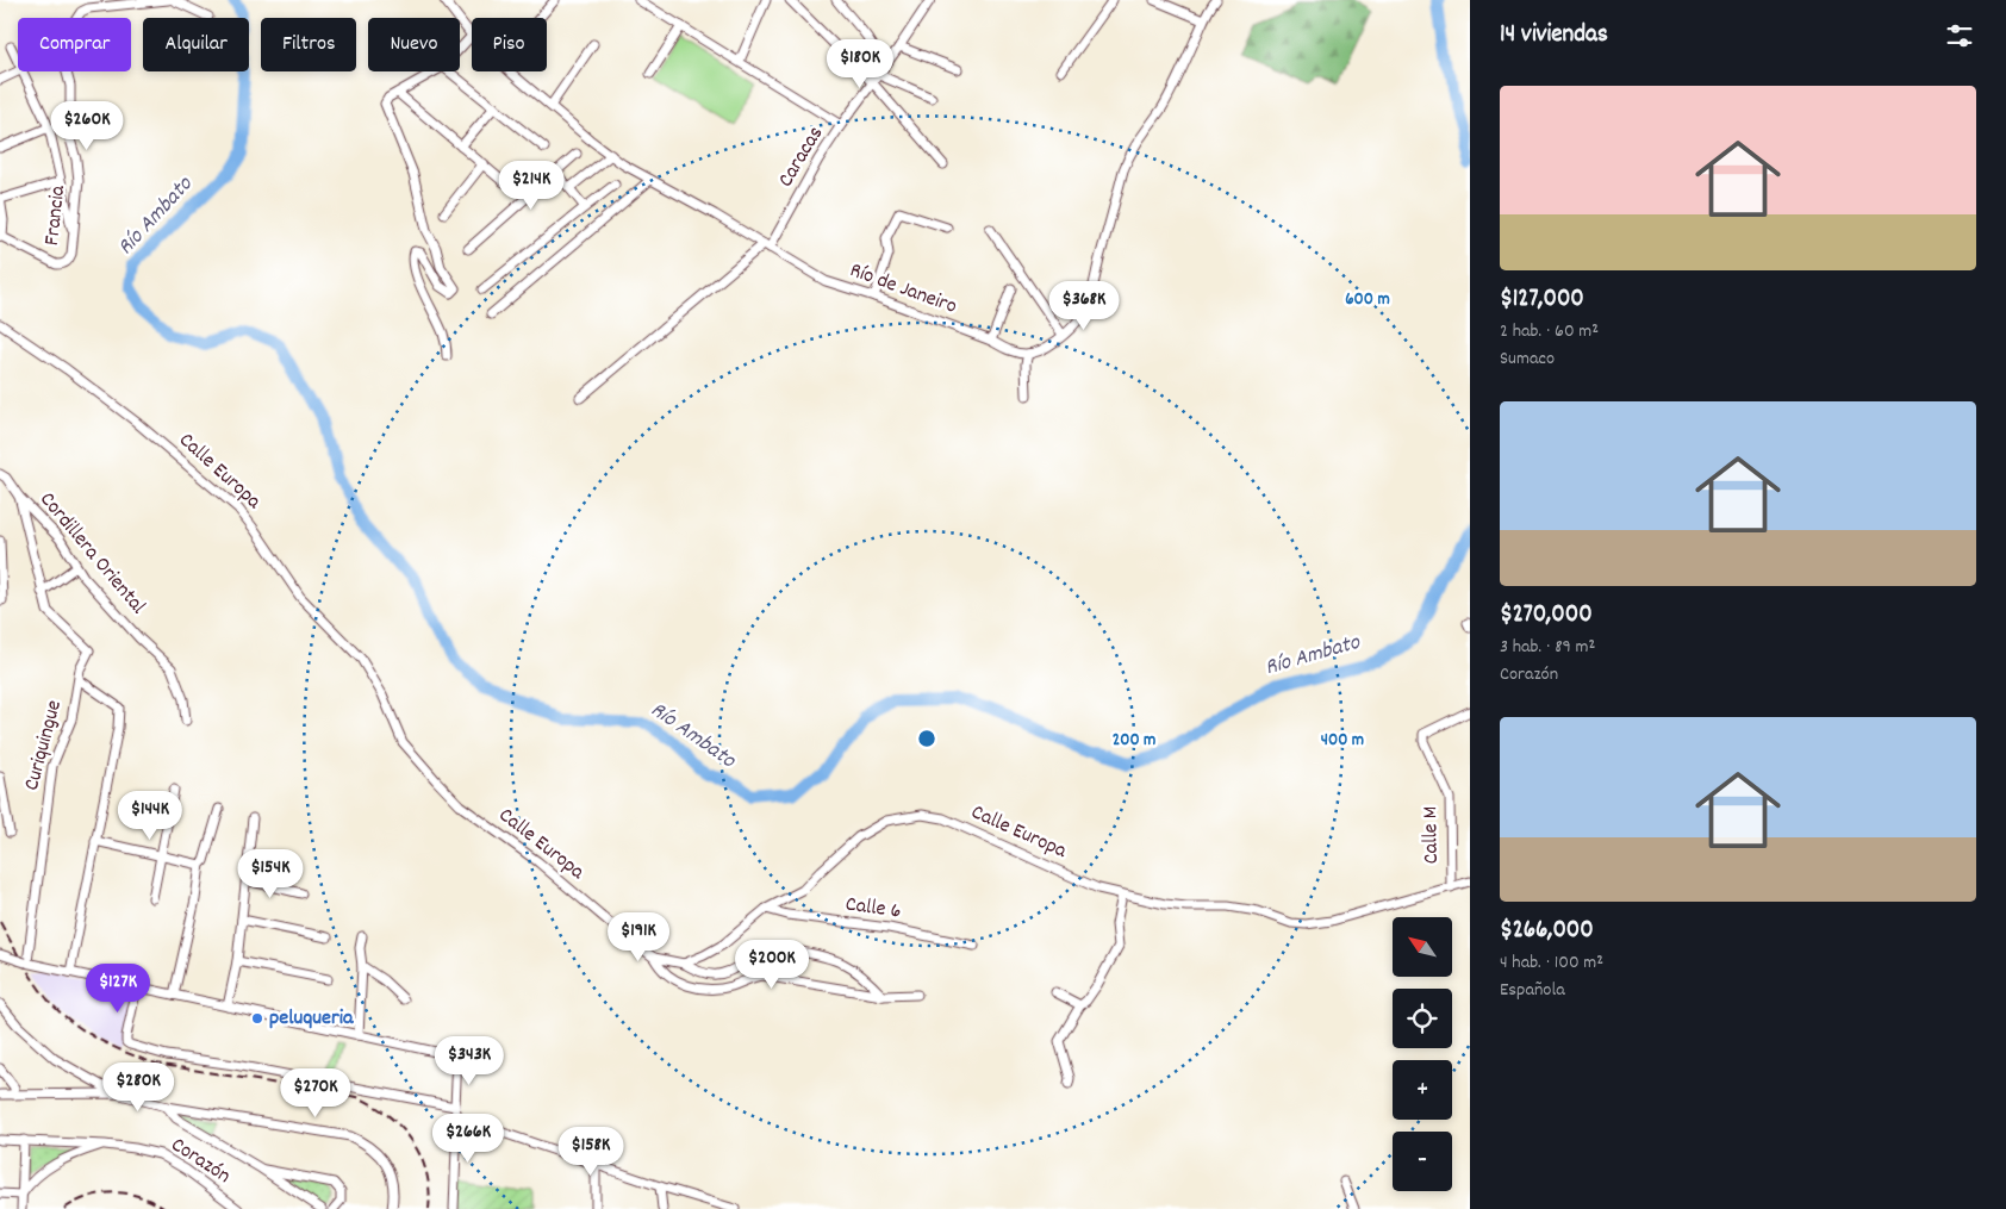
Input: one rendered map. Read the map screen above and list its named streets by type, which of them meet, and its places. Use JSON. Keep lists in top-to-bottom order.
{
  "streets": {
    "street": [
      "Caracas",
      "Francia",
      "Río de Janeiro",
      "Calle Europa",
      "Cordillera Oriental",
      "Curiquingue",
      "Calle M",
      "Calle 6",
      "Corazón"
    ]
  },
  "crossings": [
    ["Caracas", "Río de Janeiro"],
    ["Calle Europa", "Calle M"],
    ["Calle Europa", "Calle 6"]
  ],
  "water": ["Río Ambato"],
  "places": ["peluqueria"],
  "north": "top left",
  "page": {
    "heading": "14 viviendas",
    "chip": [
      "Comprar",
      "Alquilar",
      "Filtros",
      "Nuevo",
      "Piso"
    ],
    "price": [
      "$180K",
      "$260K",
      "$214K",
      "$368K",
      "$144K",
      "$154K",
      "$191K",
      "$200K",
      "$127K",
      "$343K",
      "$280K",
      "$270K",
      "$266K",
      "$158K"
    ],
    "list": [
      {
        "name": "$127,000",
        "note": "2 hab. · 60 m² · Sumaco"
      },
      {
        "name": "$270,000",
        "note": "3 hab. · 89 m² · Corazón"
      },
      {
        "name": "$266,000",
        "note": "4 hab. · 100 m² · Española"
      }
    ],
    "map_buttons": ["+", "−"]
  },
  "rings": ["600 m", "200 m", "400 m"]
}
